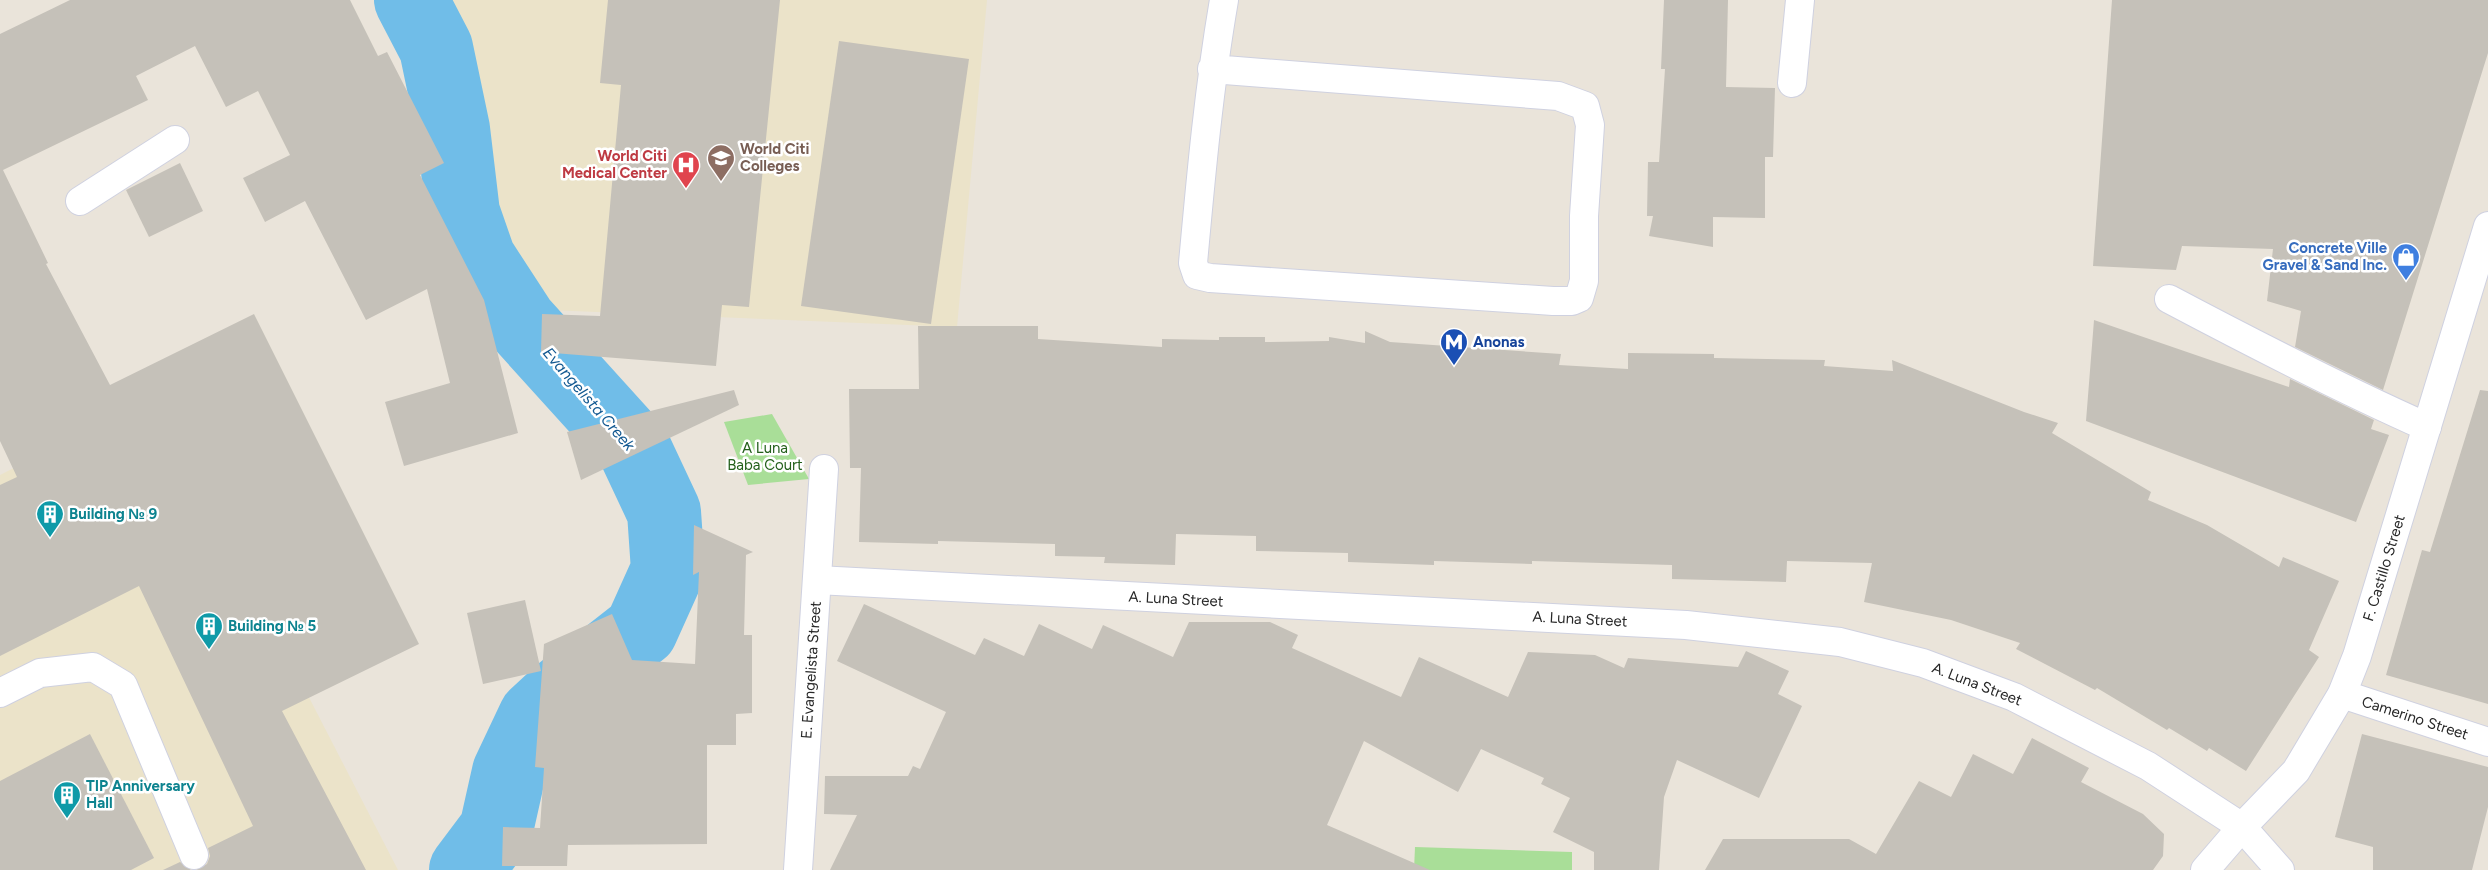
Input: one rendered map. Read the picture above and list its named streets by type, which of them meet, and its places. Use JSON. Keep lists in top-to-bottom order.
{
  "streets": {
    "street": [
      "F. Castillo Street",
      "A. Luna Street",
      "E. Evangelista Street",
      "Camerino Street"
    ]
  },
  "crossings": [
    ["F. Castillo Street", "A. Luna Street"],
    ["F. Castillo Street", "Camerino Street"],
    ["A. Luna Street", "E. Evangelista Street"]
  ],
  "water": ["Evangelista Creek"],
  "parks": ["A Luna Baba Court"],
  "places": {
    "school or university": ["World Citi Colleges"],
    "hospital": ["World Citi Medical Center"],
    "shop": ["Concrete Ville Gravel & Sand Inc."],
    "metro station": ["Anonas"],
    "building": ["Building № 9", "Building № 5", "TIP Anniversary Hall"]
  }
}
